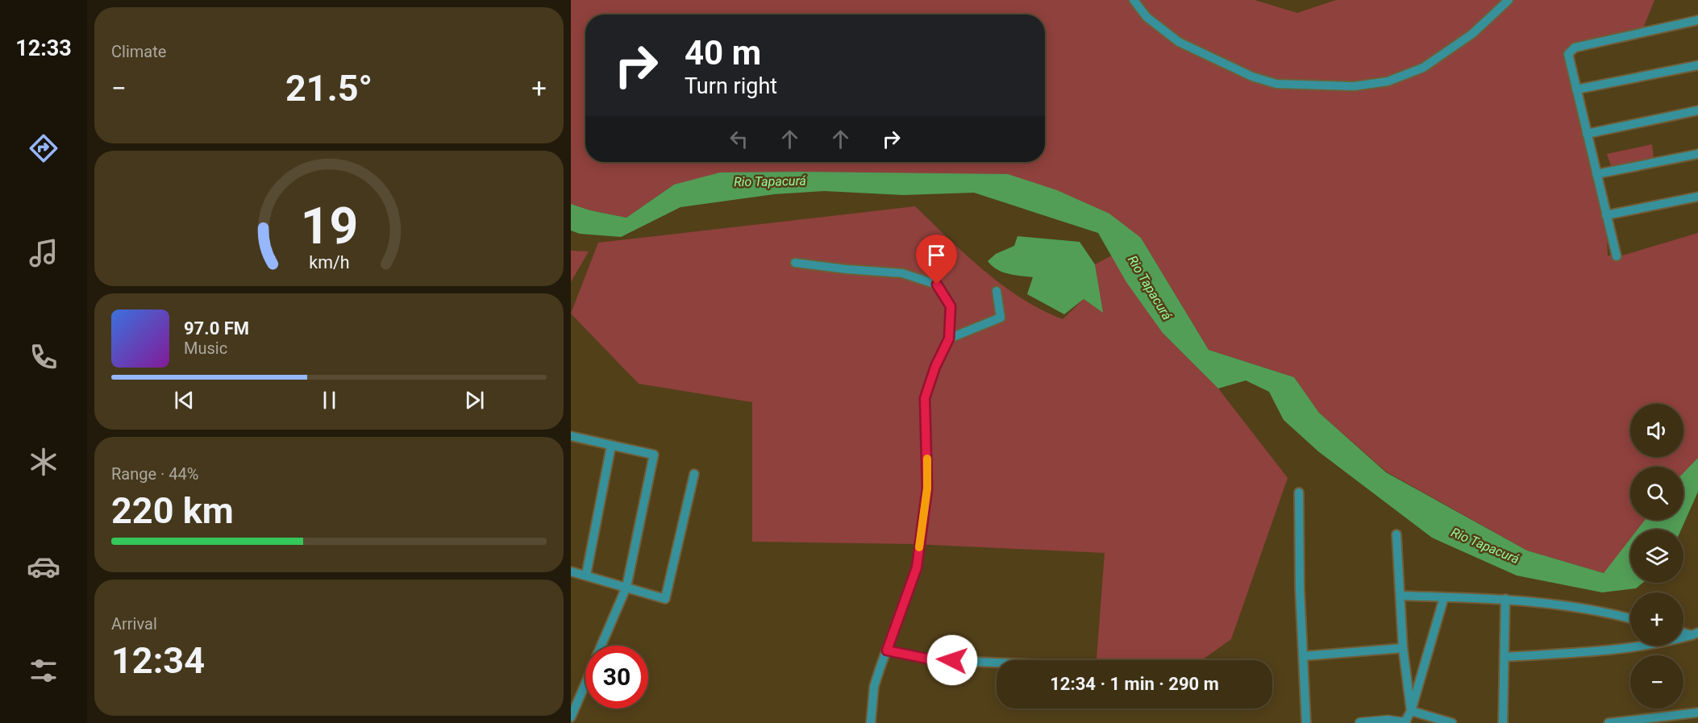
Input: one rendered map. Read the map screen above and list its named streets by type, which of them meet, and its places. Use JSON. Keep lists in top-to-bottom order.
{
  "water": ["Rio Tapacurá"],
  "page": {
    "tabs": "12:33",
    "tile": [
      "Climate",
      ["Range · 44%", "220 km"],
      ["Arrival", "12:34"]
    ],
    "turn": ["40 m", "Turn right"],
    "heat": ["−", "21.5°", "+"],
    "song": ["97.0 FM", "Music"],
    "map_buttons": ["+", "−"],
    "limit": "30",
    "trip": "12:34 · 1 min · 290 m",
    "gauge": ["19", "km/h"]
  }
}
